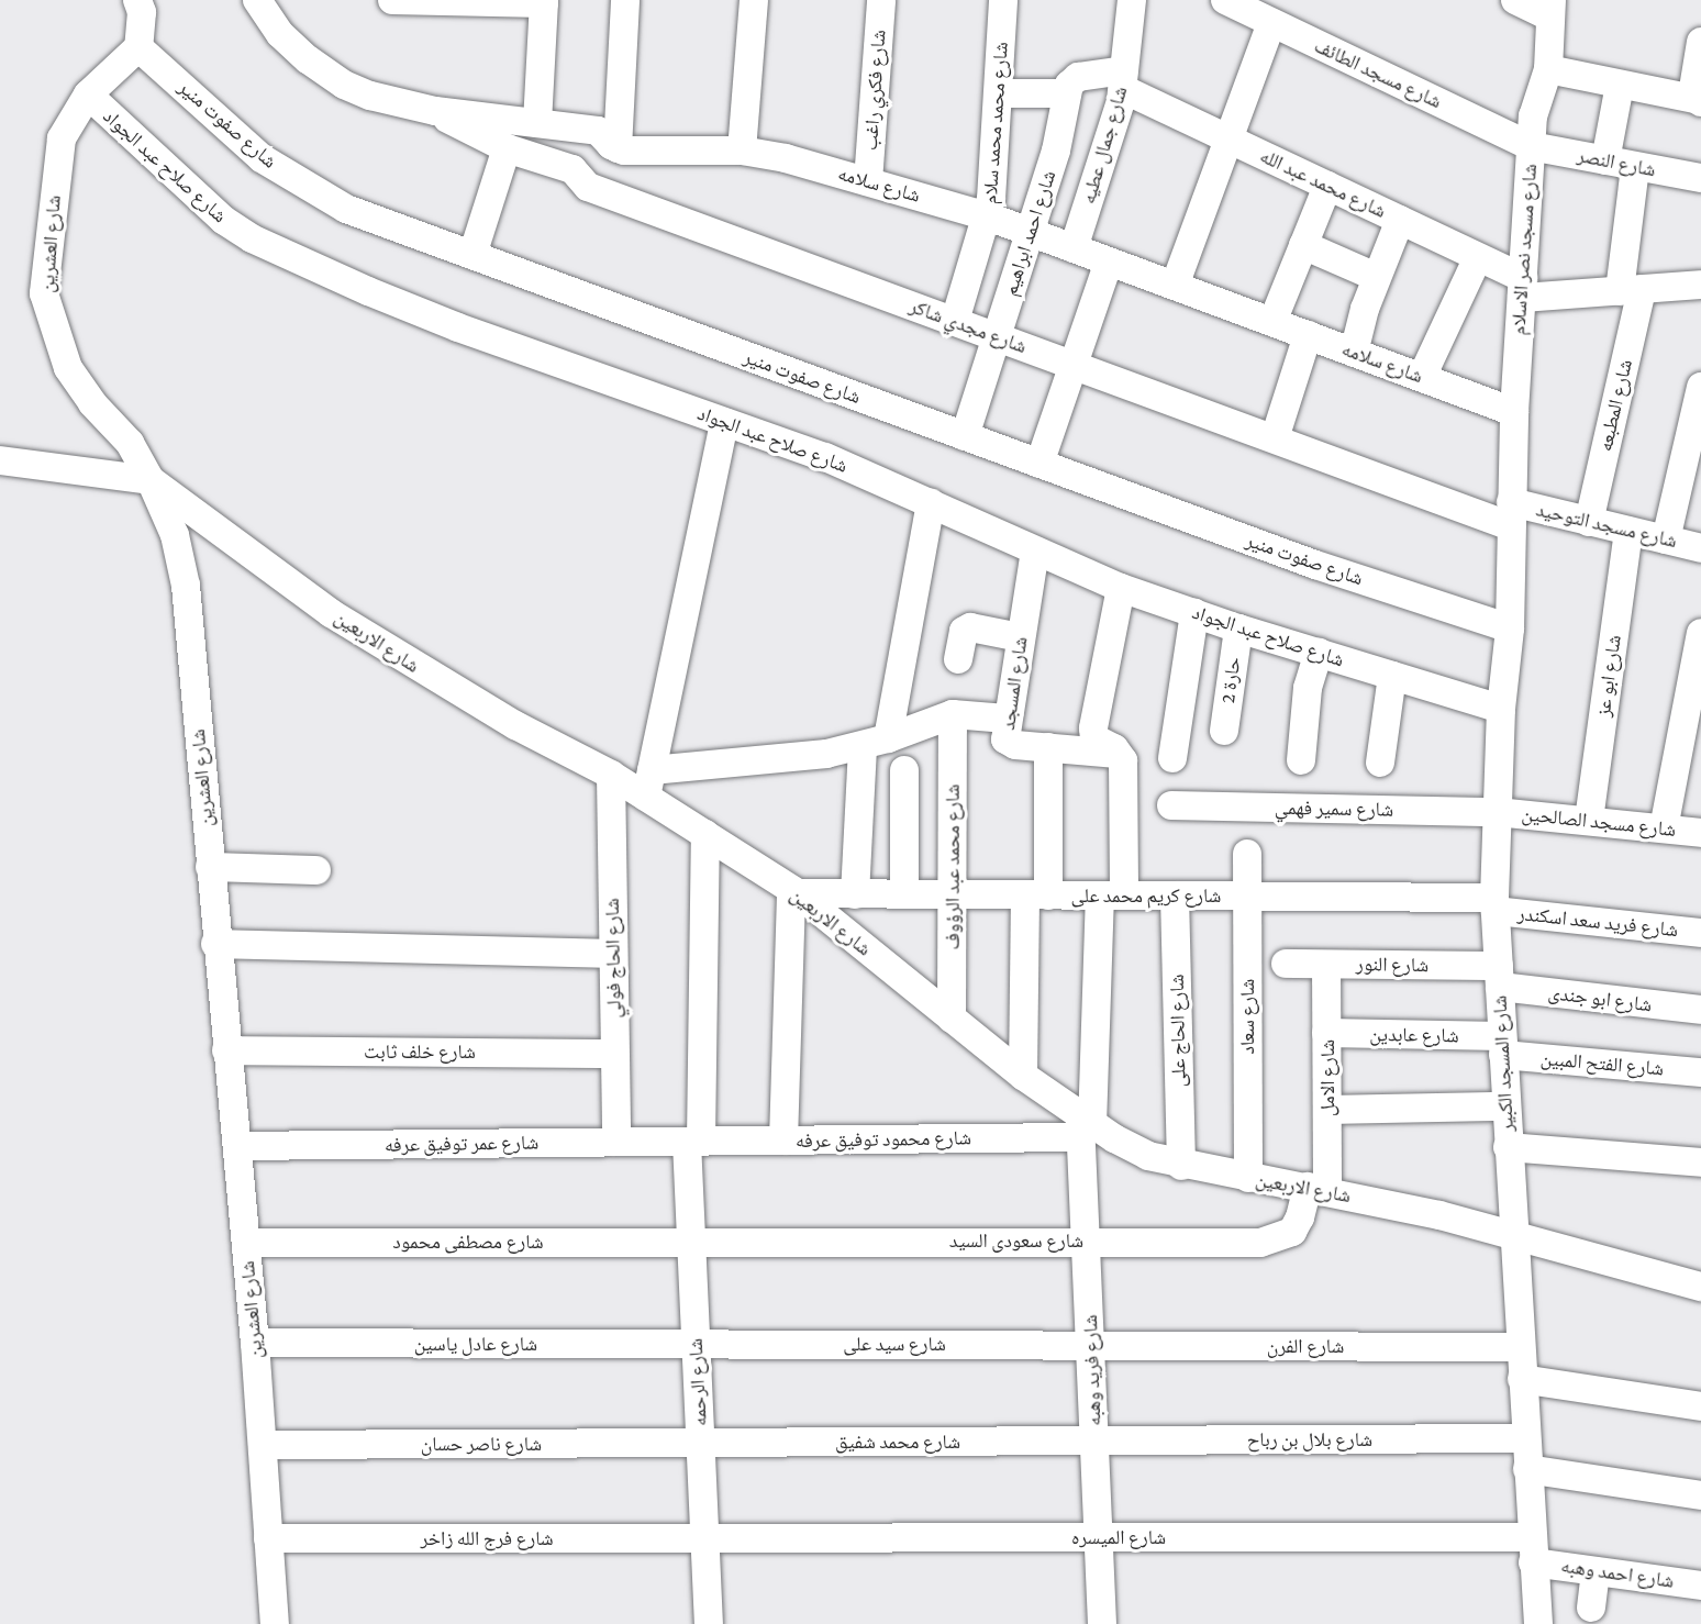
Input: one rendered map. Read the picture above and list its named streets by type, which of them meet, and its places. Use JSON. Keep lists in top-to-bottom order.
{
  "streets": {
    "street": [
      "شارع مسجد الطائف",
      "شارع فكري راغب",
      "شارع محمد محمد سلام",
      "شارع صفوت منير",
      "شارع جمال عطيه",
      "شارع النصر",
      "شارع صلاح عبد الجواد",
      "شارع محمد عبد الله",
      "شارع سلامه",
      "شارع احمد ابراهيم",
      "شارع العشرين",
      "شارع مسجد نصر الاسلام",
      "شارع مجدي شاكر",
      "شارع المطبعه",
      "شارع مسجد التوحيد",
      "شارع الاربعين",
      "شارع ابو عز",
      "حارة 2",
      "شارع المسجد",
      "شارع سمير فهمي",
      "شارع مسجد الصالحين",
      "شارع محمد عبد الرؤوف",
      "شارع كريم محمد على",
      "شارع فريد سعد اسكندر",
      "شارع الحاج فولي",
      "شارع النور",
      "شارع ابو جندى",
      "شارع سعاد",
      "شارع الحاج على",
      "شارع عابدين",
      "شارع خلف ثابت",
      "شارع المسجد الكبير",
      "شارع الفتح المبين",
      "شارع الامل",
      "شارع محمود توفيق عرفه",
      "شارع عمر توفيق عرفه",
      "شارع سعودى السيد",
      "شارع مصطفى محمود",
      "شارع عادل ياسين",
      "شارع سيد على",
      "شارع الفرن",
      "شارع فريد وهبه",
      "شارع الرحمه",
      "شارع بلال بن رباح",
      "شارع محمد شفيق",
      "شارع ناصر حسان",
      "شارع الميسره",
      "شارع فرج الله زاخر",
      "شارع احمد وهبه"
    ]
  },
  "crossings": [
    ["شارع مسجد الطائف", "شارع النصر"],
    ["شارع مسجد الطائف", "شارع مسجد نصر الاسلام"],
    ["شارع فكري راغب", "شارع سلامه"],
    ["شارع محمد محمد سلام", "شارع سلامه"],
    ["شارع محمد محمد سلام", "شارع مجدي شاكر"],
    ["شارع صفوت منير", "شارع احمد ابراهيم"],
    ["شارع صفوت منير", "شارع العشرين"],
    ["شارع صفوت منير", "شارع المسجد الكبير"],
    ["شارع جمال عطيه", "شارع محمد عبد الله"],
    ["شارع جمال عطيه", "شارع سلامه"],
    ["شارع النصر", "شارع مسجد نصر الاسلام"],
    ["شارع النصر", "شارع المطبعه"],
    ["شارع صلاح عبد الجواد", "شارع العشرين"],
    ["شارع صلاح عبد الجواد", "حارة 2"],
    ["شارع صلاح عبد الجواد", "شارع المسجد"],
    ["شارع صلاح عبد الجواد", "شارع المسجد الكبير"],
    ["شارع محمد عبد الله", "شارع مسجد نصر الاسلام"],
    ["شارع سلامه", "شارع احمد ابراهيم"],
    ["شارع سلامه", "شارع مسجد نصر الاسلام"],
    ["شارع احمد ابراهيم", "شارع مجدي شاكر"],
    ["شارع العشرين", "شارع الاربعين"],
    ["شارع العشرين", "شارع خلف ثابت"],
    ["شارع العشرين", "شارع عمر توفيق عرفه"],
    ["شارع العشرين", "شارع مصطفى محمود"],
    ["شارع العشرين", "شارع عادل ياسين"],
    ["شارع العشرين", "شارع ناصر حسان"],
    ["شارع العشرين", "شارع فرج الله زاخر"],
    ["شارع مسجد نصر الاسلام", "شارع مجدي شاكر"],
    ["شارع مسجد نصر الاسلام", "شارع مسجد التوحيد"],
    ["شارع مسجد نصر الاسلام", "شارع المسجد الكبير"],
    ["شارع مجدي شاكر", "شارع مسجد التوحيد"],
    ["شارع مجدي شاكر", "شارع المسجد الكبير"],
    ["شارع المطبعه", "شارع مسجد التوحيد"],
    ["شارع مسجد التوحيد", "شارع ابو عز"],
    ["شارع مسجد التوحيد", "شارع المسجد الكبير"],
    ["شارع الاربعين", "شارع محمد عبد الرؤوف"],
    ["شارع الاربعين", "شارع كريم محمد على"],
    ["شارع الاربعين", "شارع الحاج فولي"],
    ["شارع الاربعين", "شارع سعاد"],
    ["شارع الاربعين", "شارع الحاج على"],
    ["شارع الاربعين", "شارع المسجد الكبير"],
    ["شارع الاربعين", "شارع الامل"],
    ["شارع الاربعين", "شارع محمود توفيق عرفه"],
    ["شارع الاربعين", "شارع سعودى السيد"],
    ["شارع الاربعين", "شارع فريد وهبه"],
    ["شارع الاربعين", "شارع الرحمه"],
    ["شارع ابو عز", "شارع مسجد الصالحين"],
    ["شارع المسجد", "شارع فريد وهبه"],
    ["شارع سمير فهمي", "شارع مسجد الصالحين"],
    ["شارع سمير فهمي", "شارع المسجد الكبير"],
    ["شارع مسجد الصالحين", "شارع المسجد الكبير"],
    ["شارع محمد عبد الرؤوف", "شارع كريم محمد على"],
    ["شارع كريم محمد على", "شارع فريد سعد اسكندر"],
    ["شارع كريم محمد على", "شارع سعاد"],
    ["شارع كريم محمد على", "شارع الحاج على"],
    ["شارع كريم محمد على", "شارع المسجد الكبير"],
    ["شارع كريم محمد على", "شارع فريد وهبه"],
    ["شارع فريد سعد اسكندر", "شارع المسجد الكبير"],
    ["شارع الحاج فولي", "شارع خلف ثابت"],
    ["شارع الحاج فولي", "شارع عمر توفيق عرفه"],
    ["شارع النور", "شارع ابو جندى"],
    ["شارع النور", "شارع المسجد الكبير"],
    ["شارع النور", "شارع الامل"],
    ["شارع ابو جندى", "شارع المسجد الكبير"],
    ["شارع عابدين", "شارع المسجد الكبير"],
    ["شارع عابدين", "شارع الفتح المبين"],
    ["شارع عابدين", "شارع الامل"],
    ["شارع المسجد الكبير", "شارع الفتح المبين"],
    ["شارع المسجد الكبير", "شارع الفرن"],
    ["شارع المسجد الكبير", "شارع بلال بن رباح"],
    ["شارع المسجد الكبير", "شارع الميسره"],
    ["شارع المسجد الكبير", "شارع احمد وهبه"],
    ["شارع الامل", "شارع سعودى السيد"],
    ["شارع محمود توفيق عرفه", "شارع عمر توفيق عرفه"],
    ["شارع محمود توفيق عرفه", "شارع فريد وهبه"],
    ["شارع محمود توفيق عرفه", "شارع الرحمه"],
    ["شارع عمر توفيق عرفه", "شارع الرحمه"],
    ["شارع سعودى السيد", "شارع مصطفى محمود"],
    ["شارع سعودى السيد", "شارع فريد وهبه"],
    ["شارع سعودى السيد", "شارع الرحمه"],
    ["شارع مصطفى محمود", "شارع الرحمه"],
    ["شارع عادل ياسين", "شارع سيد على"],
    ["شارع عادل ياسين", "شارع الرحمه"],
    ["شارع سيد على", "شارع الفرن"],
    ["شارع سيد على", "شارع فريد وهبه"],
    ["شارع سيد على", "شارع الرحمه"],
    ["شارع الفرن", "شارع فريد وهبه"],
    ["شارع فريد وهبه", "شارع بلال بن رباح"],
    ["شارع فريد وهبه", "شارع محمد شفيق"],
    ["شارع فريد وهبه", "شارع الميسره"],
    ["شارع الرحمه", "شارع محمد شفيق"],
    ["شارع الرحمه", "شارع ناصر حسان"],
    ["شارع الرحمه", "شارع الميسره"],
    ["شارع الرحمه", "شارع فرج الله زاخر"],
    ["شارع بلال بن رباح", "شارع محمد شفيق"],
    ["شارع محمد شفيق", "شارع ناصر حسان"],
    ["شارع الميسره", "شارع فرج الله زاخر"],
    ["شارع الميسره", "شارع احمد وهبه"]
  ]
}
